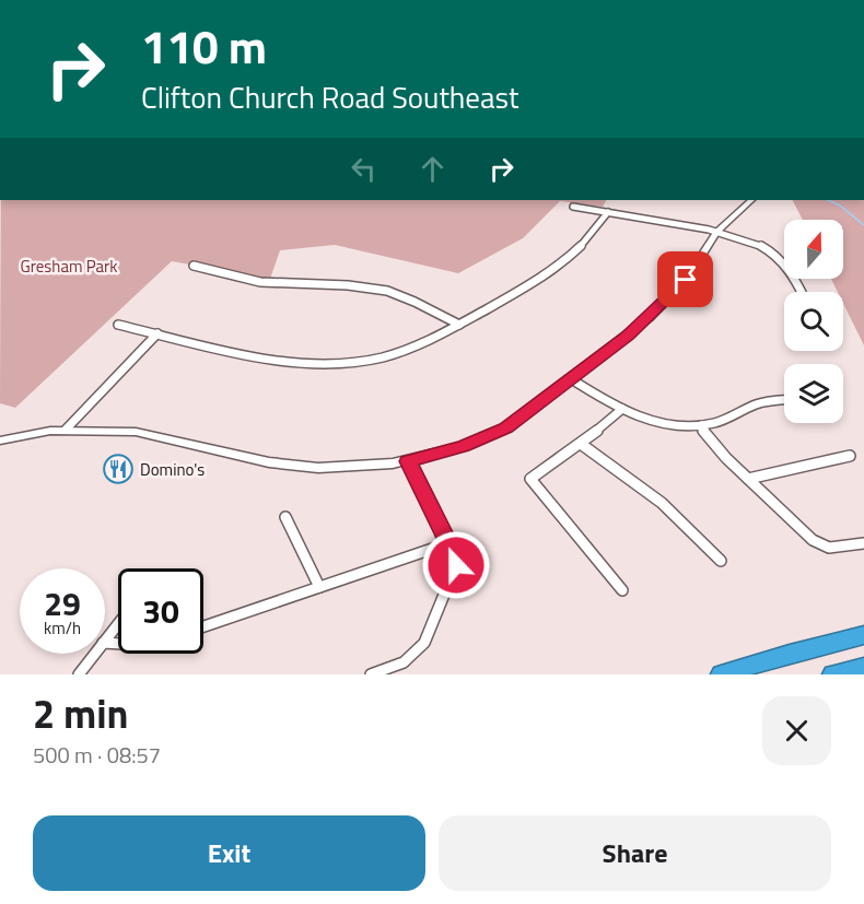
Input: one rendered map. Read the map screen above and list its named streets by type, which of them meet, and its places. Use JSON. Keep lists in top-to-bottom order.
{
  "parks": ["Gresham Park"],
  "places": {
    "restaurant": ["Domino's"]
  },
  "north": "top",
  "page": {
    "turn": ["110 m", "Clifton Church Road Southeast"],
    "speed": "29 km/h",
    "limit": "30",
    "heading": ["2 min", "500 m · 08:57"],
    "buttons": ["Exit", "Share"]
  }
}
